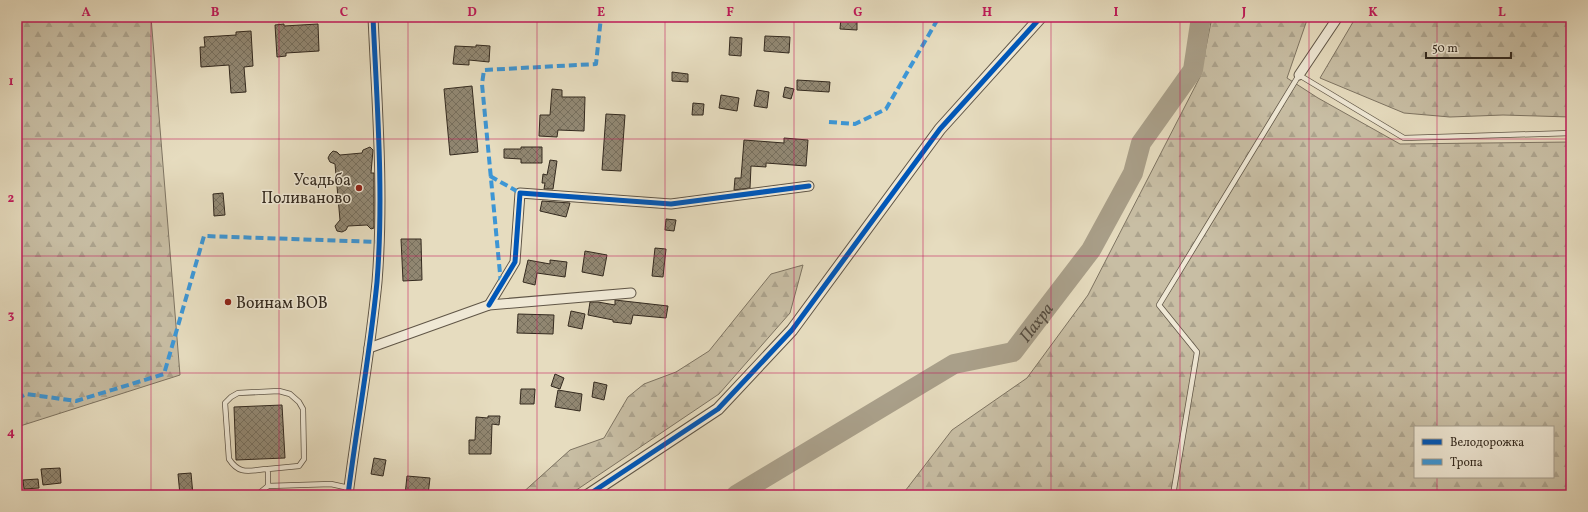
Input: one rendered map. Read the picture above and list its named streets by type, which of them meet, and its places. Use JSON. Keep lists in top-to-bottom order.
{
  "water": ["Пахра"],
  "places": ["Усадьба Поливаново", "Воинам ВОВ"],
  "legend": ["Велодорожка", "Тропа"],
  "scale_bar": "50 m",
  "grid": {
    "columns": [
      "A",
      "B",
      "C",
      "D",
      "E",
      "F",
      "G",
      "H",
      "I",
      "J",
      "K",
      "L"
    ],
    "rows": [
      "1",
      "2",
      "3",
      "4"
    ]
  }
}
